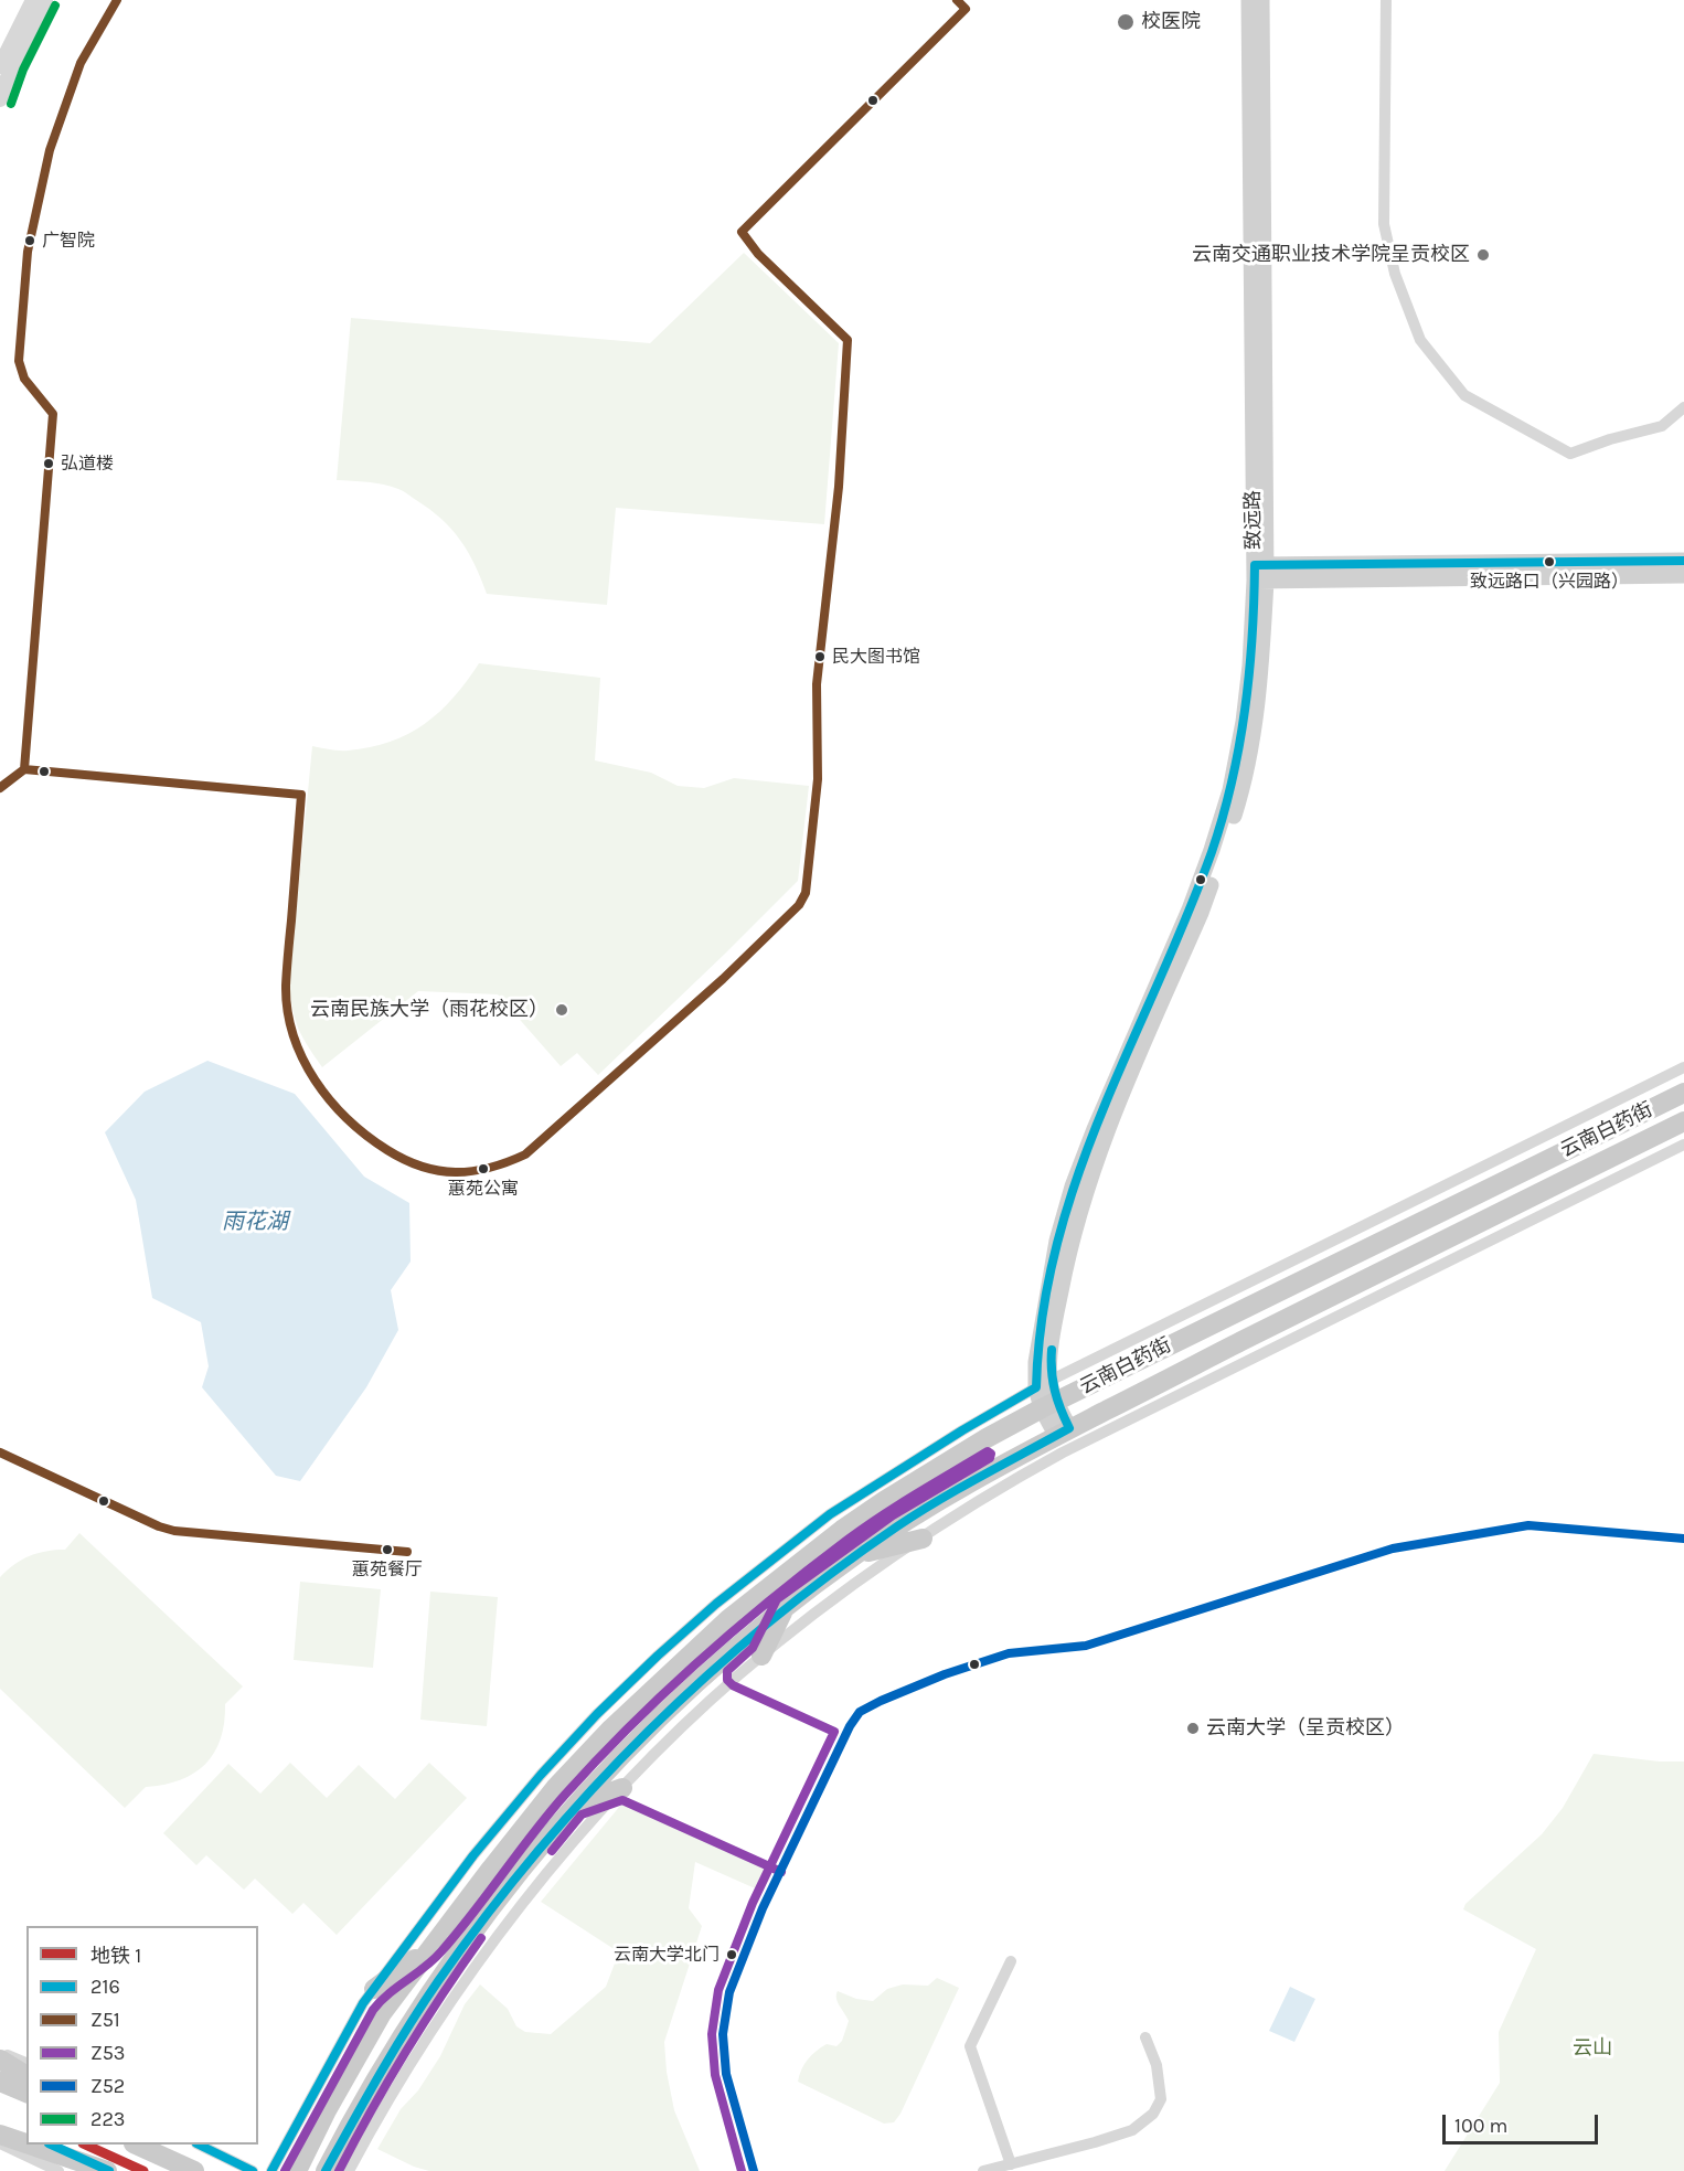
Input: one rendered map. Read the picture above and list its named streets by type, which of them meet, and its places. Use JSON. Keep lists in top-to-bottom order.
{
  "streets": {
    "main road": ["致远路", "云南白药街"]
  },
  "crossings": [
    ["致远路", "云南白药街"]
  ],
  "water": ["雨花湖"],
  "parks": ["云山"],
  "places": [
    "校医院",
    "广智院",
    "云南交通职业技术学院呈贡校区",
    "弘道楼",
    "致远路口（兴园路）",
    "民大图书馆",
    "云南民族大学（雨花校区）",
    "蕙苑公寓",
    "蕙苑餐厅",
    "云南大学（呈贡校区）",
    "云南大学北门"
  ],
  "lines": [
    "transit line Z51",
    "transit line 223",
    "transit line 216",
    "transit line Z53",
    "transit line Z52",
    "metro line 1"
  ],
  "legend": [
    "地铁 1",
    "216",
    "Z51",
    "Z53",
    "Z52",
    "223"
  ],
  "scale_bar": "100 m"
}
